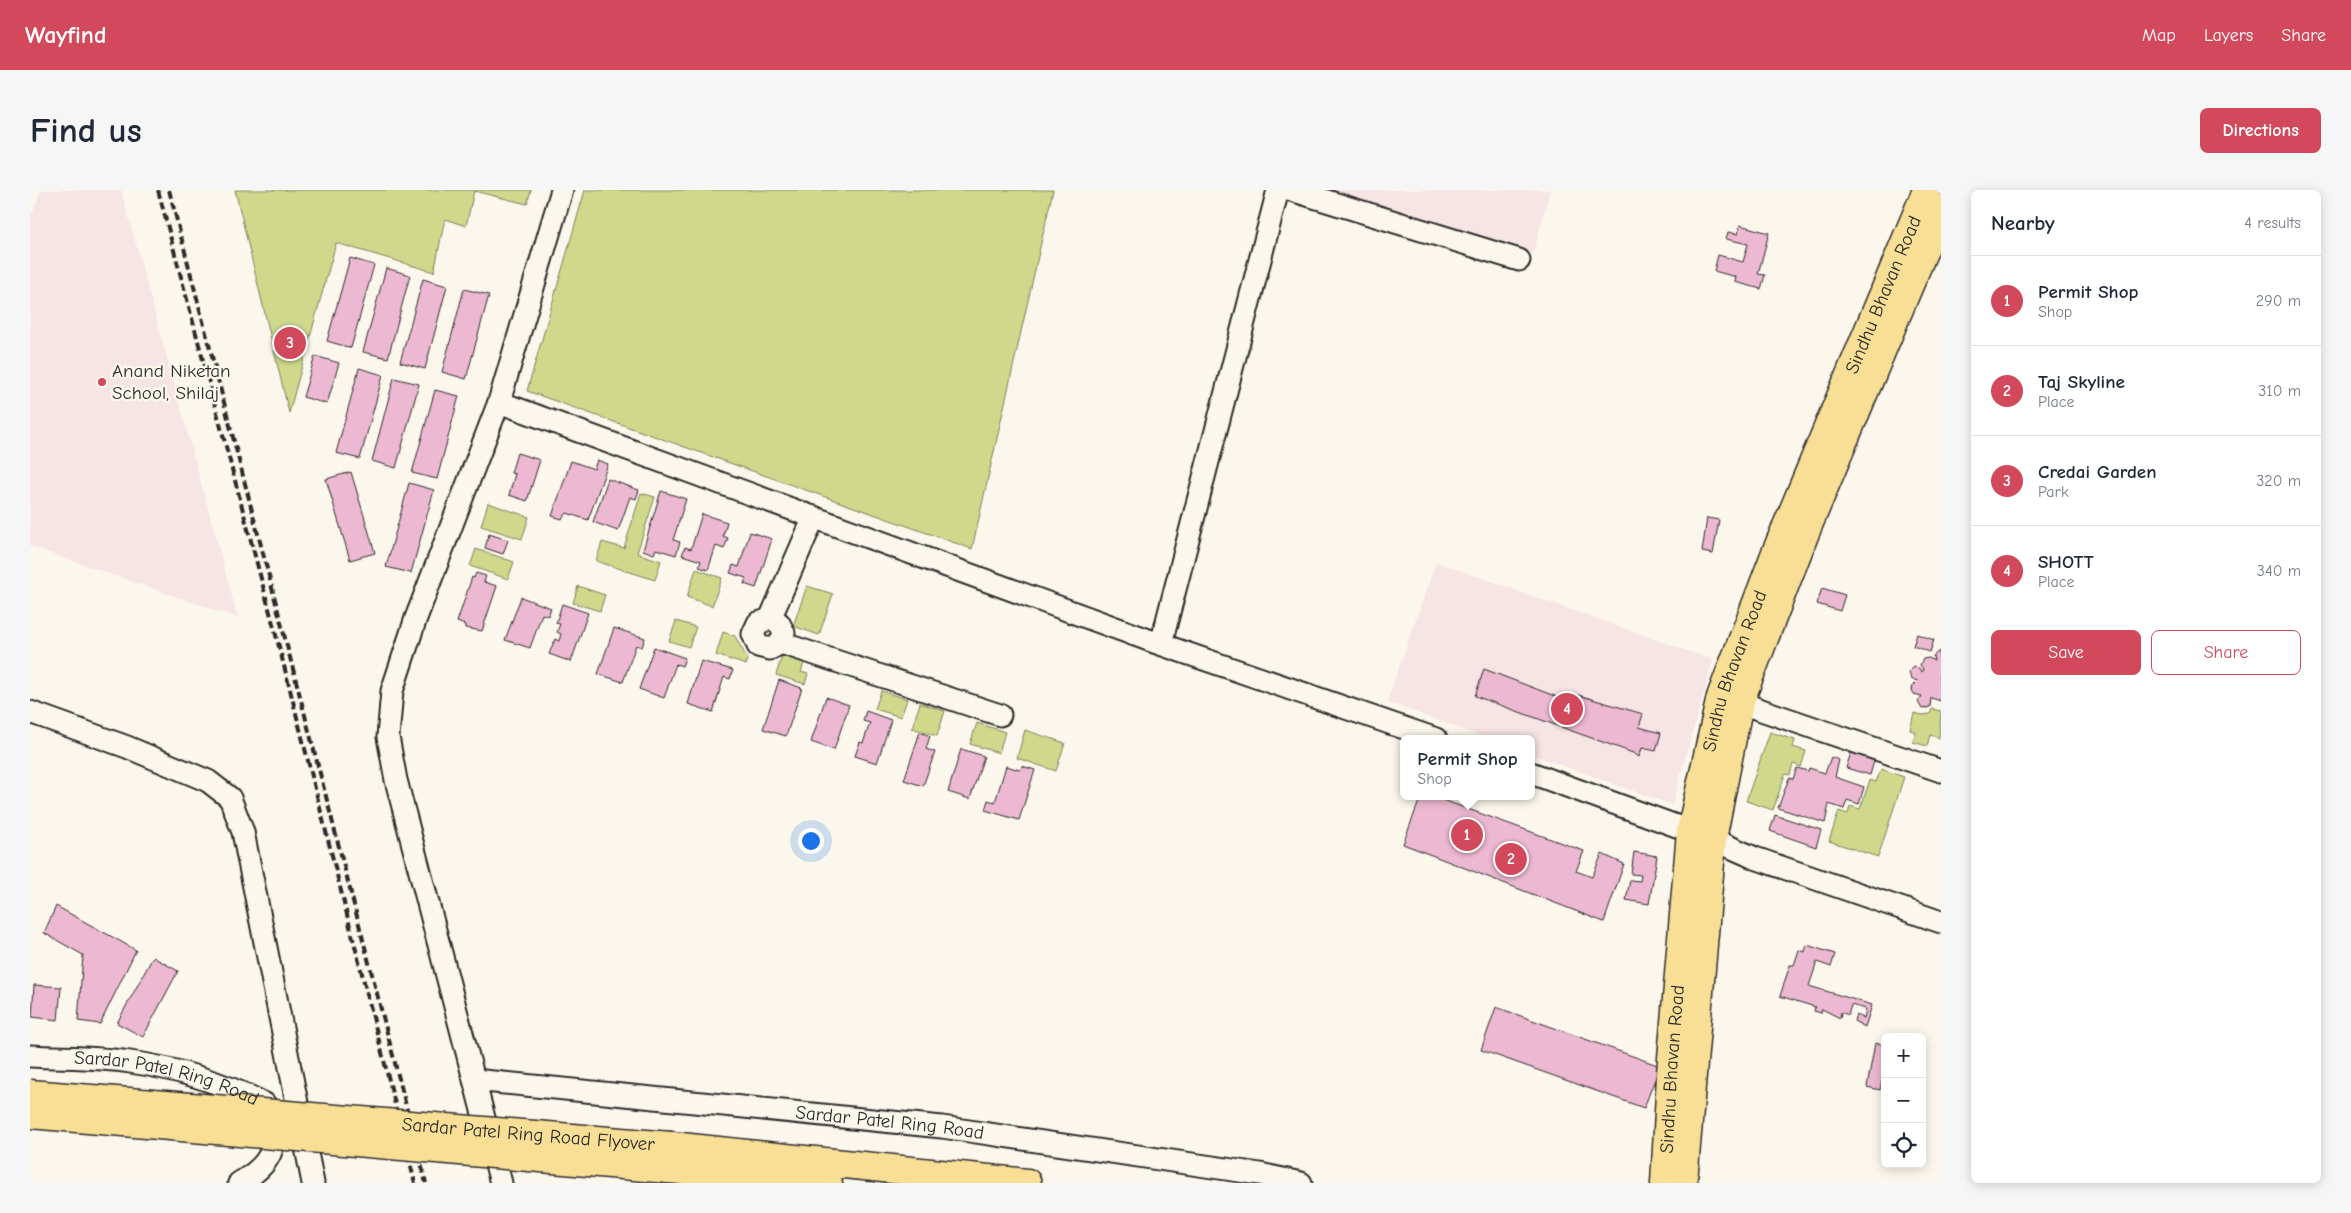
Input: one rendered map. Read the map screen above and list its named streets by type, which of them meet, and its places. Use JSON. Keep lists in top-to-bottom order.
{
  "streets": {
    "main road": ["Sindhu Bhavan Road", "Sardar Patel Ring Road Flyover"],
    "street": ["Sardar Patel Ring Road"]
  },
  "places": ["Anand Niketan School, Shilaj"],
  "page": {
    "header": "Wayfind",
    "nav": ["Map", "Layers", "Share"],
    "buttons": [
      "Directions",
      ["Save", "Share"]
    ],
    "title": "Find us",
    "heading": ["Nearby", "4 results"],
    "list": [
      {
        "mark": "1",
        "name": "Permit Shop",
        "note": "Shop",
        "value": "290 m"
      },
      {
        "mark": "2",
        "name": "Taj Skyline",
        "note": "Place",
        "value": "310 m"
      },
      {
        "mark": "3",
        "name": "Credai Garden",
        "note": "Park",
        "value": "320 m"
      },
      {
        "mark": "4",
        "name": "SHOTT",
        "note": "Place",
        "value": "340 m"
      }
    ],
    "pins": [
      "3",
      "4",
      "1",
      "2"
    ],
    "popup": ["Permit Shop", "Shop"],
    "map_buttons": ["+", "−"]
  }
}
